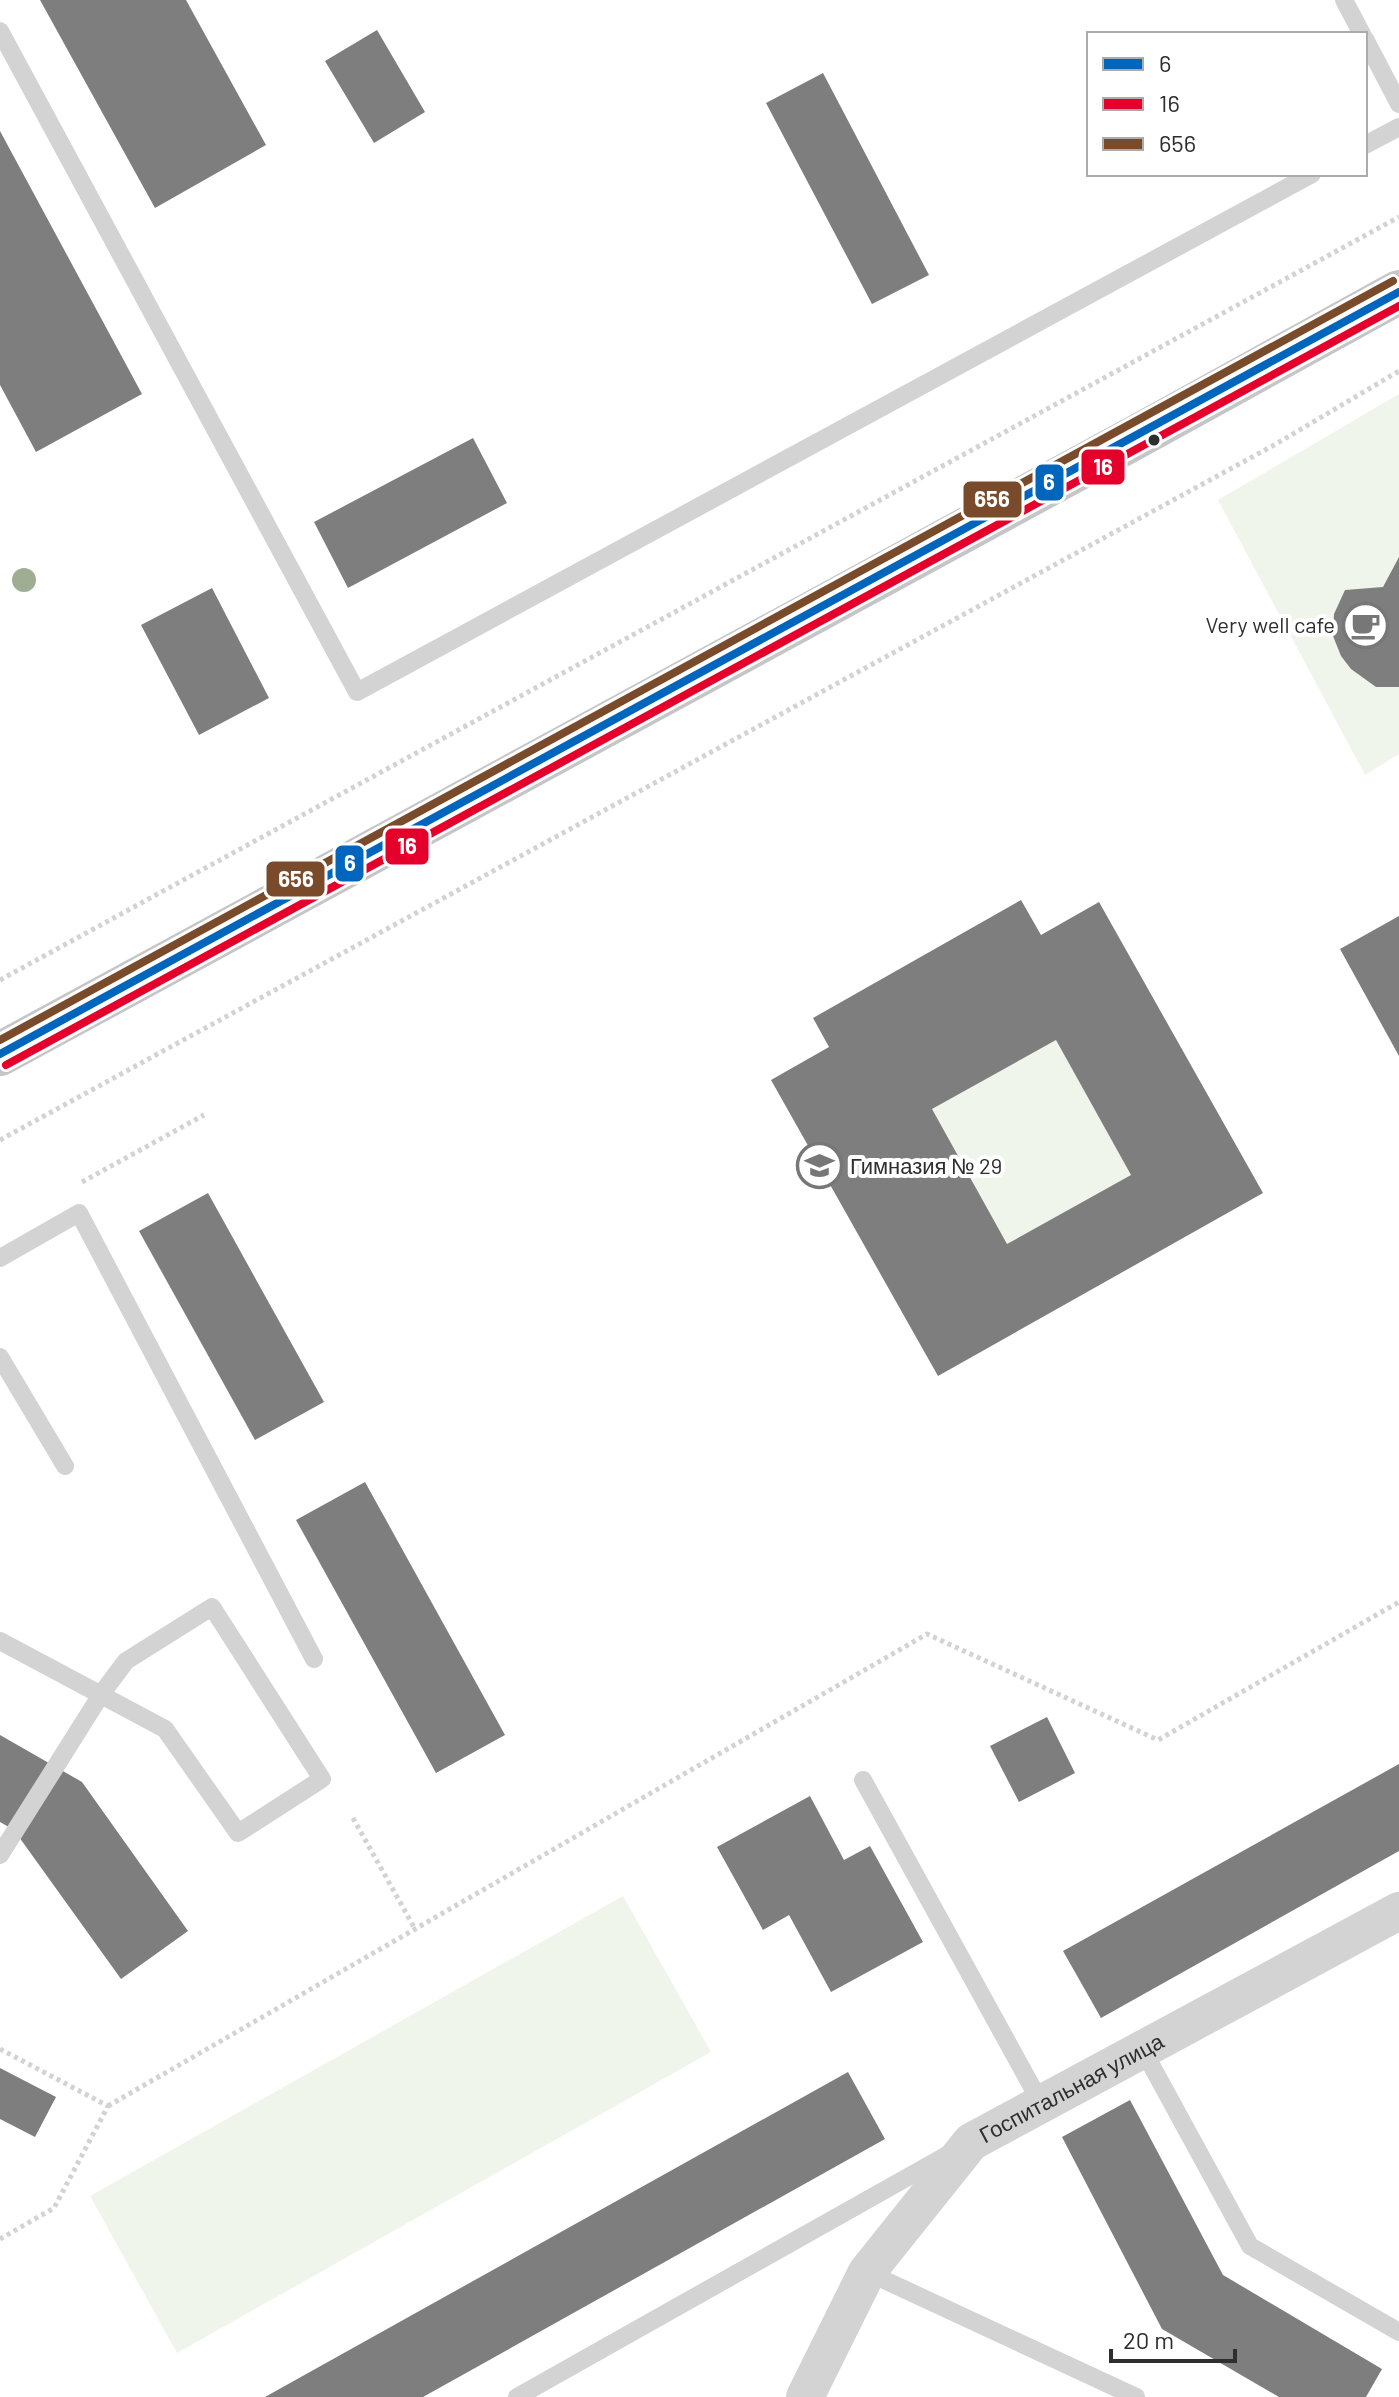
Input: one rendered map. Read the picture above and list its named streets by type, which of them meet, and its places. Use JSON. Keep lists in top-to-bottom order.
{
  "streets": {
    "street": ["Госпитальная улица"]
  },
  "places": {
    "cafe": ["Very well cafe"],
    "school or university": ["Гимназия № 29"]
  },
  "lines": ["transit line 656", "transit line 6", "transit line 16"],
  "legend": ["6", "16", "656"],
  "scale_bar": "20 m"
}
